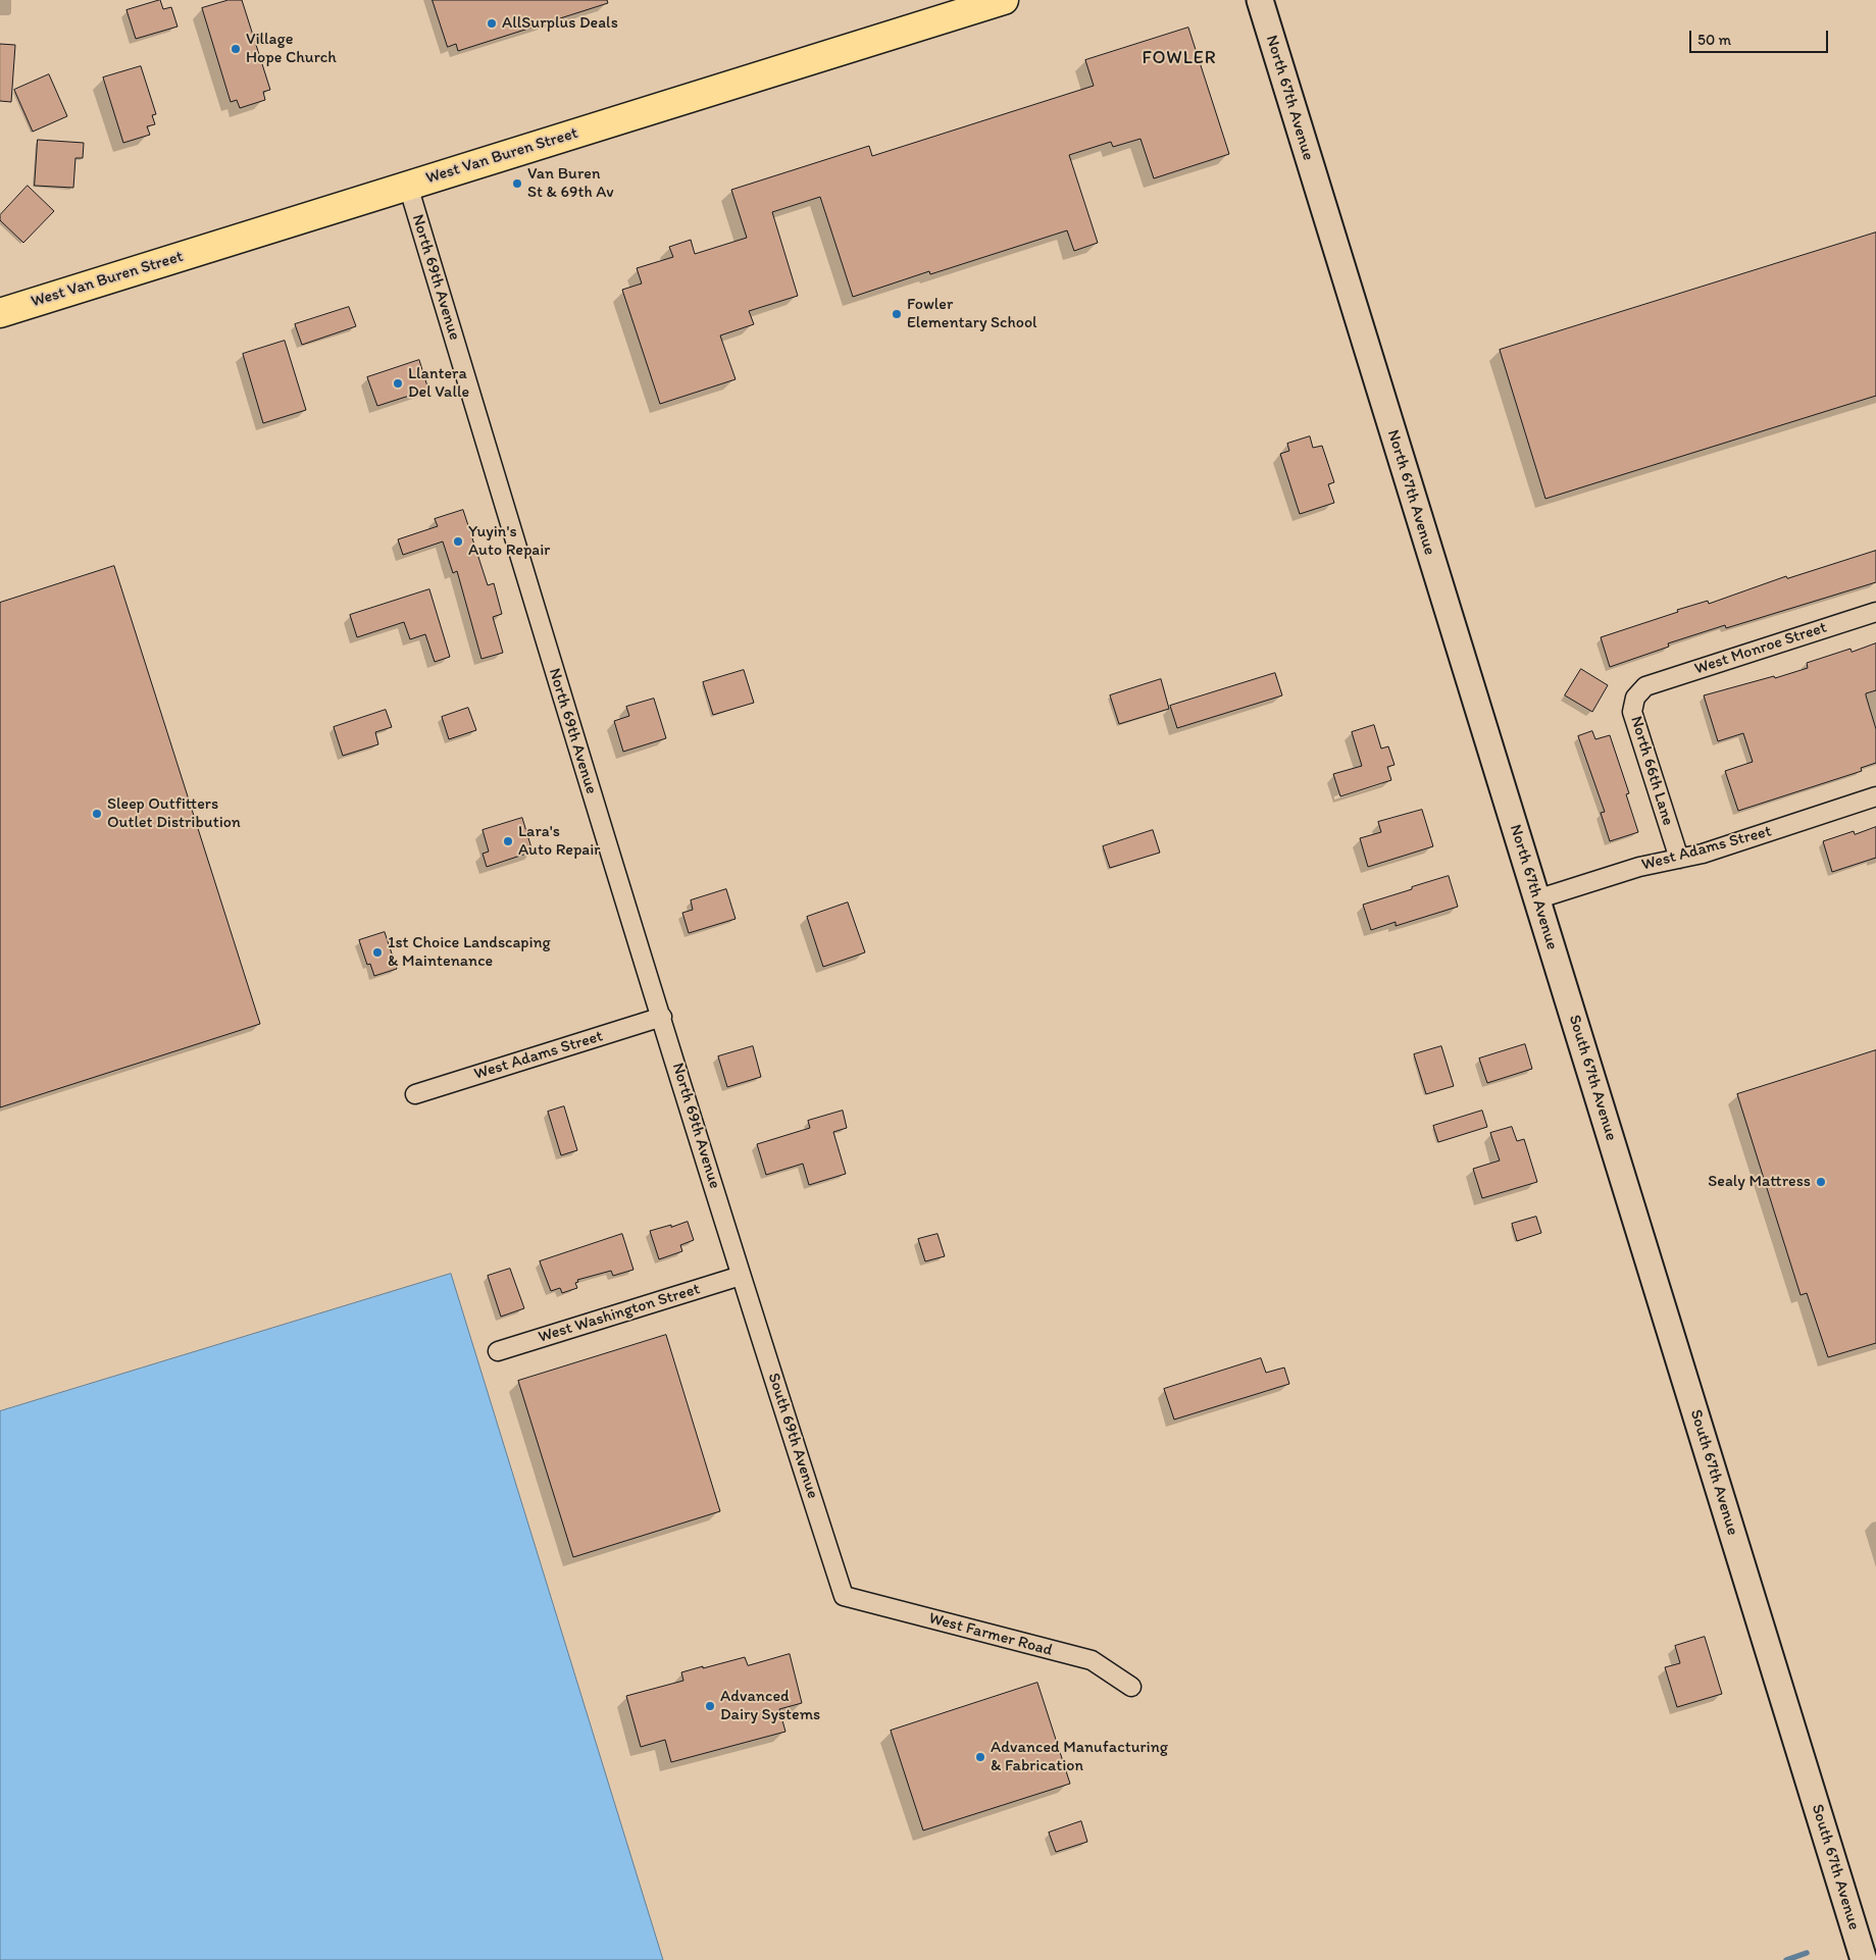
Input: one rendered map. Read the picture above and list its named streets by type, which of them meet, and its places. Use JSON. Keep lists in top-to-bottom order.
{
  "streets": {
    "main road": ["North 67th Avenue", "West Van Buren Street", "South 67th Avenue"],
    "street": [
      "North 69th Avenue",
      "West Monroe Street",
      "North 66th Lane",
      "West Adams Street",
      "West Washington Street",
      "South 69th Avenue",
      "West Farmer Road"
    ]
  },
  "crossings": [
    ["North 67th Avenue", "West Adams Street"],
    ["North 67th Avenue", "South 67th Avenue"],
    ["West Van Buren Street", "North 69th Avenue"],
    ["North 69th Avenue", "West Adams Street"],
    ["North 69th Avenue", "West Washington Street"],
    ["North 69th Avenue", "South 69th Avenue"],
    ["West Monroe Street", "North 66th Lane"],
    ["North 66th Lane", "West Adams Street"],
    ["West Washington Street", "South 69th Avenue"],
    ["South 69th Avenue", "West Farmer Road"]
  ],
  "districts": ["FOWLER"],
  "places": [
    "AllSurplus Deals",
    "Village Hope Church",
    "Van Buren St & 69th Av",
    "Fowler Elementary School",
    "Llantera Del Valle",
    "Yuyin's Auto Repair",
    "Sleep Outfitters Outlet Distribution",
    "Lara's Auto Repair",
    "1st Choice Landscaping & Maintenance",
    "Sealy Mattress",
    "Advanced Dairy Systems",
    "Advanced Manufacturing & Fabrication"
  ],
  "scale_bar": "50 m"
}
